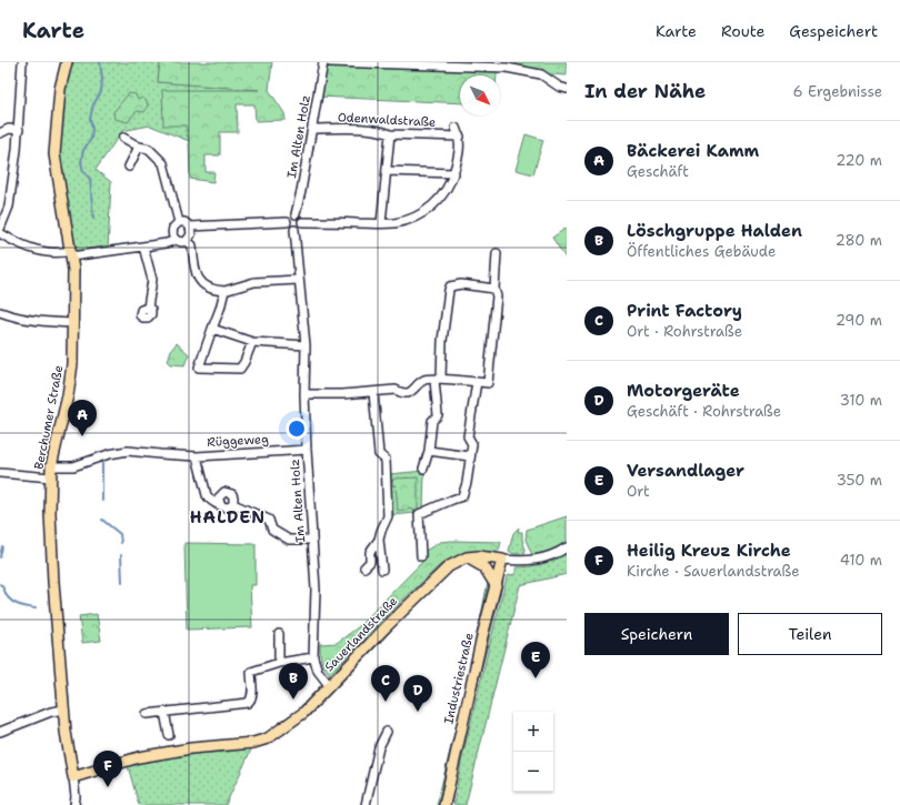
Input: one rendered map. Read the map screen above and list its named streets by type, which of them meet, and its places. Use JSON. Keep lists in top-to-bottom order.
{
  "streets": {
    "main road": ["Berchumer Straße", "Sauerlandstraße", "Industriestraße"],
    "street": ["Odenwaldstraße", "Im Alten Holz", "Rüggeweg"]
  },
  "crossings": [
    ["Odenwaldstraße", "Im Alten Holz"],
    ["Im Alten Holz", "Rüggeweg"],
    ["Im Alten Holz", "Sauerlandstraße"],
    ["Berchumer Straße", "Rüggeweg"],
    ["Berchumer Straße", "Sauerlandstraße"],
    ["Sauerlandstraße", "Industriestraße"]
  ],
  "districts": ["HALDEN"],
  "north": "bottom right",
  "page": {
    "header": "Karte",
    "nav": ["Karte", "Route", "Gespeichert"],
    "heading": ["In der Nähe", "6 Ergebnisse"],
    "list": [
      {
        "mark": "A",
        "name": "Bäckerei Kamm",
        "note": "Geschäft",
        "value": "220 m"
      },
      {
        "mark": "B",
        "name": "Löschgruppe Halden",
        "note": "Öffentliches Gebäude",
        "value": "280 m"
      },
      {
        "mark": "C",
        "name": "Print Factory",
        "note": "Ort · Rohrstraße",
        "value": "290 m"
      },
      {
        "mark": "D",
        "name": "Motorgeräte",
        "note": "Geschäft · Rohrstraße",
        "value": "310 m"
      },
      {
        "mark": "E",
        "name": "Versandlager",
        "note": "Ort",
        "value": "350 m"
      },
      {
        "mark": "F",
        "name": "Heilig Kreuz Kirche",
        "note": "Kirche · Sauerlandstraße",
        "value": "410 m"
      }
    ],
    "pins": [
      "A",
      "E",
      "B",
      "C",
      "D",
      "F"
    ],
    "buttons": ["Speichern", "Teilen"],
    "map_buttons": ["+", "−"]
  }
}
